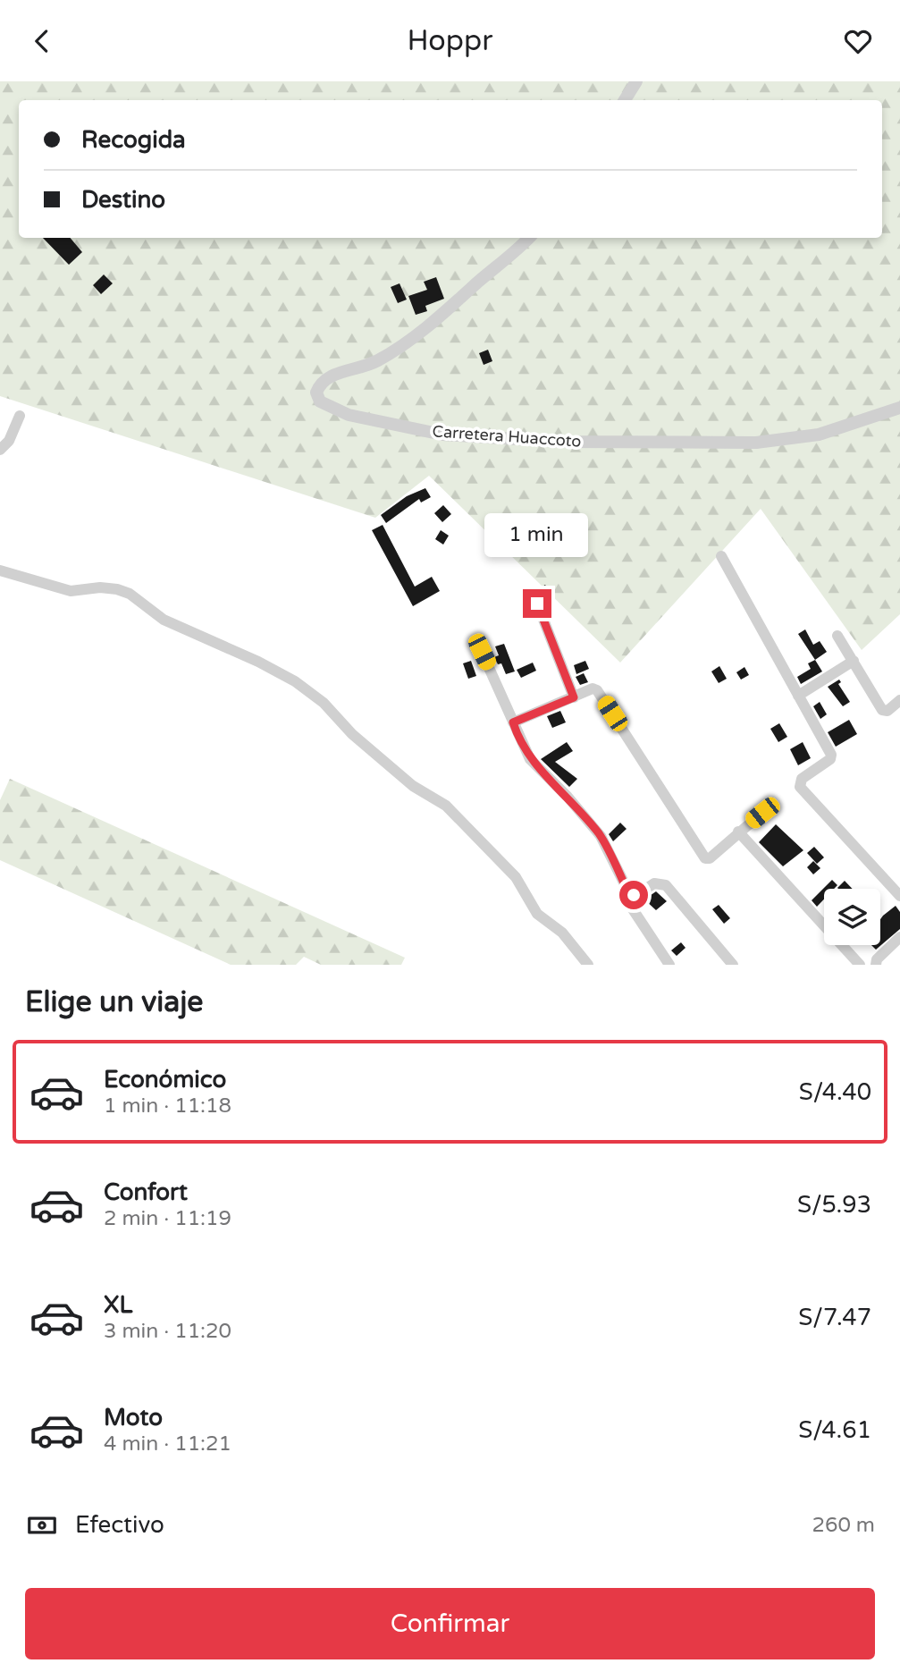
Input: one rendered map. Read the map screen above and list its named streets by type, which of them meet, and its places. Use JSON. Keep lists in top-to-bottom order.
{
  "streets": {
    "street": ["Carretera Huaccoto"]
  },
  "page": {
    "header": "Hoppr",
    "banner": ["Recogida", "Destino"],
    "bubble": "1 min",
    "heading": "Elige un viaje",
    "list": [
      {
        "name": "Económico",
        "note": "1 min · 11:18",
        "value": "S/4.40"
      },
      {
        "name": "Confort",
        "note": "2 min · 11:19",
        "value": "S/5.93"
      },
      {
        "name": "XL",
        "note": "3 min · 11:20",
        "value": "S/7.47"
      },
      {
        "name": "Moto",
        "note": "4 min · 11:21",
        "value": "S/4.61"
      }
    ],
    "pay": ["Efectivo", "260 m"],
    "buttons": "Confirmar"
  }
}
